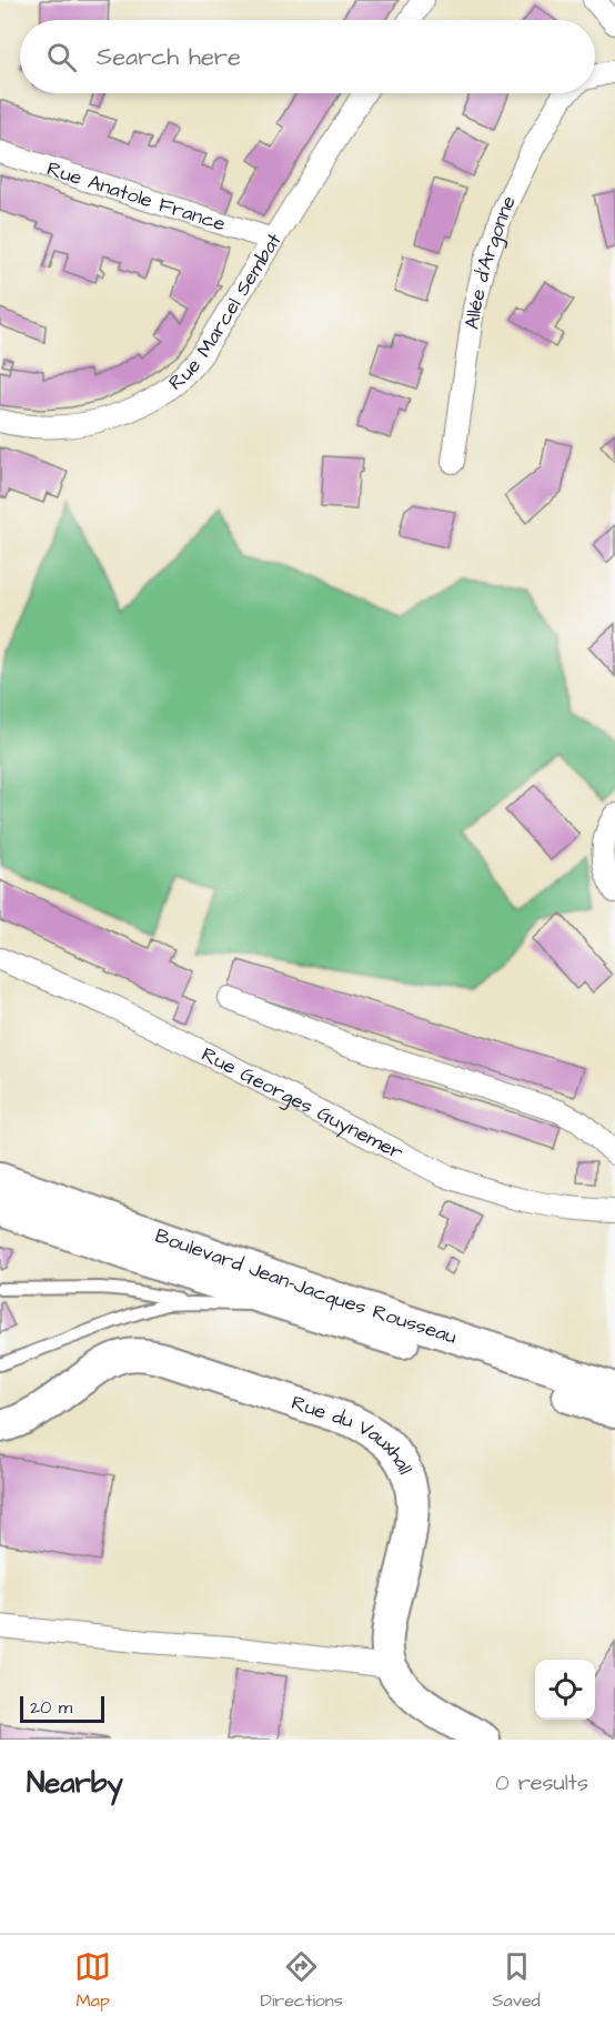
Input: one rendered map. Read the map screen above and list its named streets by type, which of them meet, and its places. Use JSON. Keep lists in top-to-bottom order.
{
  "streets": {
    "main road": ["Boulevard Jean-Jacques Rousseau", "Rue du Vauxhall"],
    "street": [
      "Rue Anatole France",
      "Allée d'Argonne",
      "Rue Marcel Sembat",
      "Rue Georges Guynemer"
    ]
  },
  "crossings": [
    ["Rue Anatole France", "Rue Marcel Sembat"]
  ],
  "scale_bar": "20 m",
  "page": {
    "search": "Search here",
    "scale": "20 m",
    "heading": ["Nearby", "0 results"],
    "nav": ["Map", "Directions", "Saved"]
  }
}
